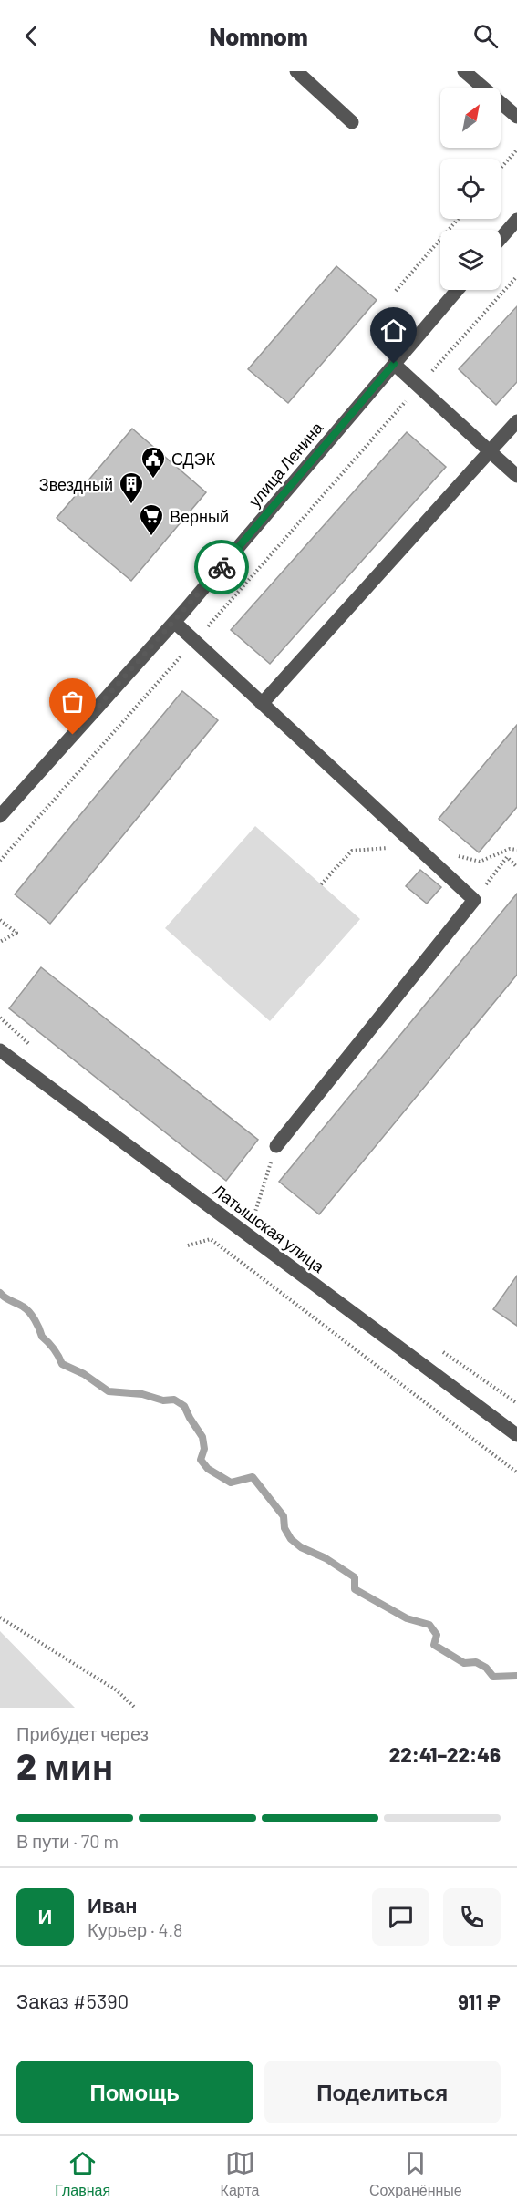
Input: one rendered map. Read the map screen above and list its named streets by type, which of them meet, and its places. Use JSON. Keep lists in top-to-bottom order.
{
  "streets": {
    "street": ["улица Ленина", "Латышская улица"]
  },
  "places": {
    "public building": ["СДЭК"],
    "building": ["Звездный"],
    "supermarket": ["Верный"]
  },
  "north": "top right",
  "page": {
    "header": "Nomnom",
    "heading": ["2 мин", "Прибудет через", "22:41–22:46"],
    "panel": [
      "Иван",
      "Курьер · 4.8",
      "Заказ #5390",
      "911 ₽"
    ],
    "bar": "В пути · 70 m",
    "round": "И",
    "buttons": ["Помощь", "Поделиться"],
    "tabs": ["Главная", "Карта", "Сохранённые"]
  }
}
